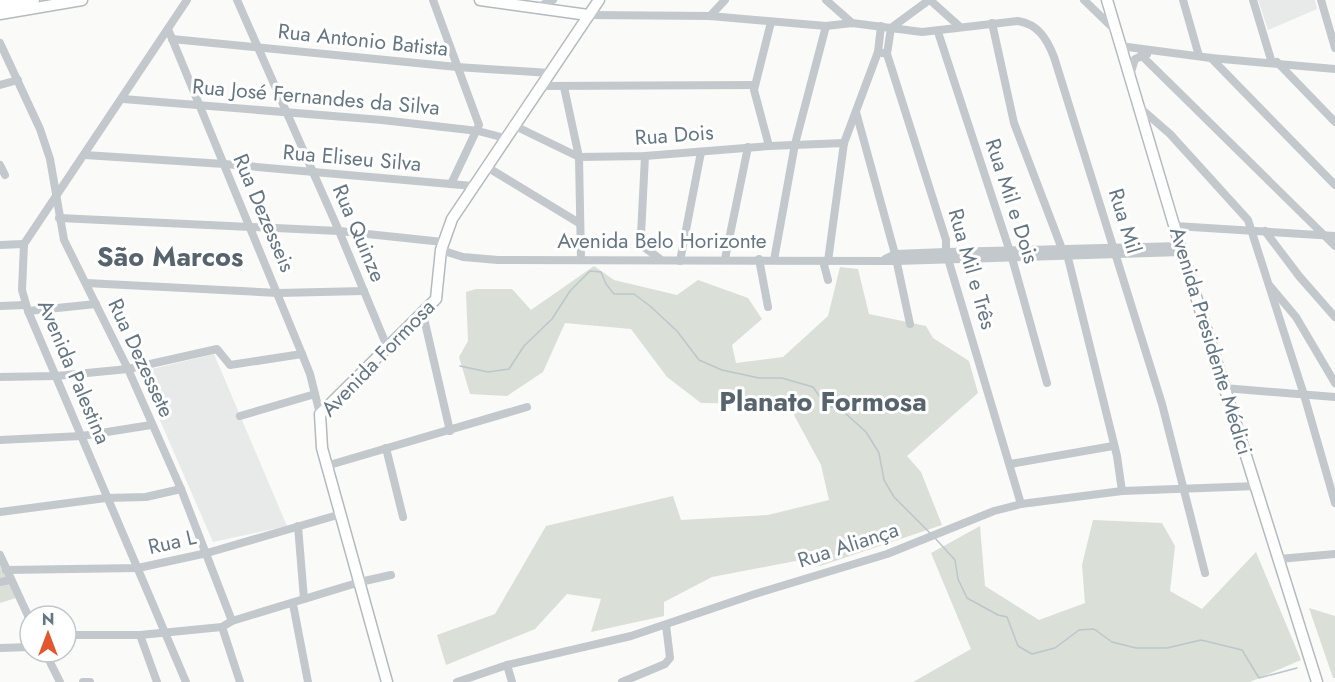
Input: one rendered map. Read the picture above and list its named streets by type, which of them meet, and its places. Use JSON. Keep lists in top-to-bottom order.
{
  "streets": {
    "main road": ["Avenida Presidente Médici", "Avenida Formosa"],
    "street": [
      "Rua Antonio Batista",
      "Rua José Fernandes da Silva",
      "Rua Dois",
      "Rua Eliseu Silva",
      "Rua Mil e Dois",
      "Rua Dezesseis",
      "Rua Mil",
      "Rua Quinze",
      "Avenida Belo Horizonte",
      "Rua Mil e Três",
      "Rua Dezessete",
      "Avenida Palestina",
      "Rua L",
      "Rua Aliança"
    ]
  },
  "crossings": [
    ["Rua Antonio Batista", "Rua Dezesseis"],
    ["Rua Antonio Batista", "Rua Quinze"],
    ["Rua Antonio Batista", "Avenida Formosa"],
    ["Rua José Fernandes da Silva", "Rua Dezesseis"],
    ["Rua José Fernandes da Silva", "Rua Quinze"],
    ["Rua José Fernandes da Silva", "Avenida Formosa"],
    ["Rua José Fernandes da Silva", "Avenida Palestina"],
    ["Rua Dois", "Rua Mil e Três"],
    ["Rua Dois", "Avenida Formosa"],
    ["Rua Eliseu Silva", "Rua Dezesseis"],
    ["Rua Eliseu Silva", "Rua Quinze"],
    ["Rua Eliseu Silva", "Avenida Formosa"],
    ["Rua Eliseu Silva", "Avenida Palestina"],
    ["Rua Mil e Dois", "Rua Mil"],
    ["Rua Mil e Dois", "Avenida Belo Horizonte"],
    ["Rua Dezesseis", "Avenida Belo Horizonte"],
    ["Rua Dezesseis", "Avenida Formosa"],
    ["Rua Dezesseis", "Avenida Palestina"],
    ["Rua Mil", "Avenida Belo Horizonte"],
    ["Rua Mil", "Rua Mil e Três"],
    ["Rua Mil", "Avenida Formosa"],
    ["Rua Mil", "Rua Aliança"],
    ["Rua Quinze", "Avenida Belo Horizonte"],
    ["Rua Quinze", "Avenida Formosa"],
    ["Avenida Belo Horizonte", "Rua Mil e Três"],
    ["Avenida Belo Horizonte", "Avenida Presidente Médici"],
    ["Avenida Belo Horizonte", "Rua Dezessete"],
    ["Avenida Belo Horizonte", "Avenida Formosa"],
    ["Rua Mil e Três", "Rua Aliança"],
    ["Avenida Presidente Médici", "Rua Aliança"],
    ["Rua Dezessete", "Avenida Palestina"],
    ["Rua Dezessete", "Rua L"],
    ["Avenida Formosa", "Rua L"],
    ["Avenida Palestina", "Rua L"]
  ],
  "districts": ["São Marcos", "Planato Formosa"],
  "north": "top"
}
